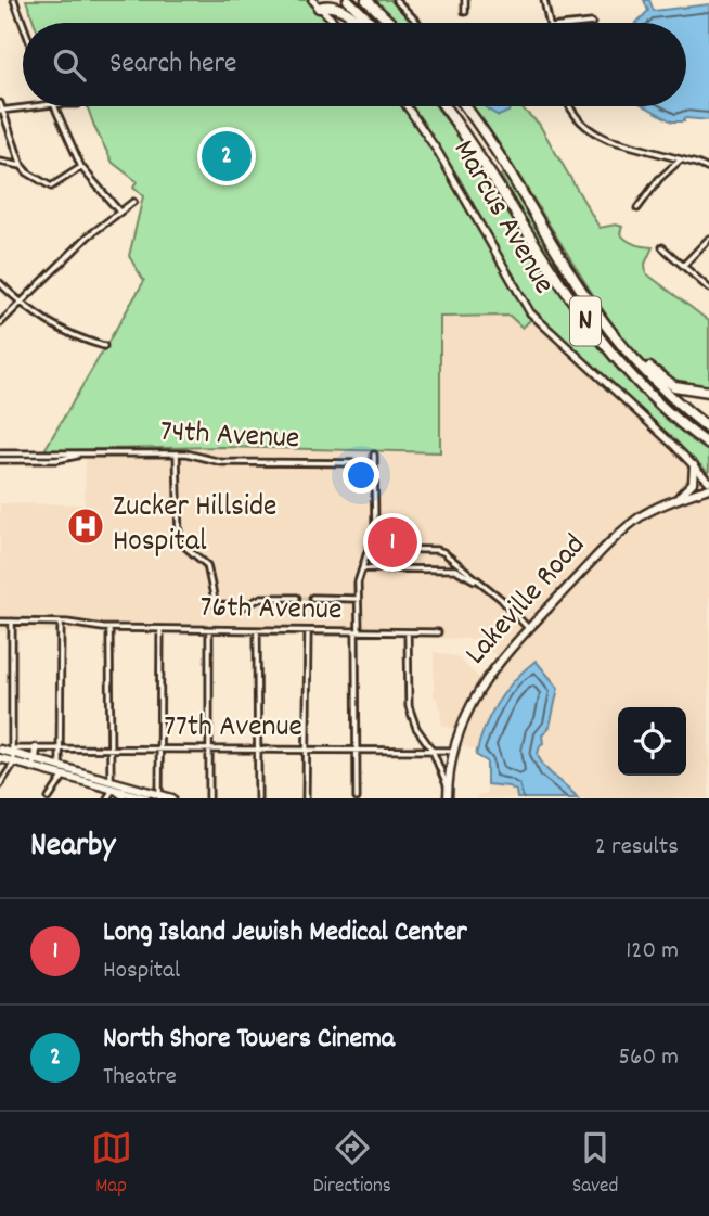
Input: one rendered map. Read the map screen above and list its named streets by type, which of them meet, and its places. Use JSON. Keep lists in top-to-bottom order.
{
  "streets": {
    "highway": ["N"],
    "main road": ["Marcus Avenue", "Lakeville Road"],
    "street": ["74th Avenue", "76th Avenue", "77th Avenue"]
  },
  "crossings": [
    ["Lakeville Road", "77th Avenue"]
  ],
  "places": {
    "hospital": ["Zucker Hillside Hospital"]
  },
  "page": {
    "search": "Search here",
    "pins": ["2", "1"],
    "heading": ["Nearby", "2 results"],
    "list": [
      {
        "mark": "1",
        "name": "Long Island Jewish Medical Center",
        "note": "Hospital",
        "value": "120 m"
      },
      {
        "mark": "2",
        "name": "North Shore Towers Cinema",
        "note": "Theatre",
        "value": "560 m"
      }
    ],
    "nav": ["Map", "Directions", "Saved"]
  }
}
